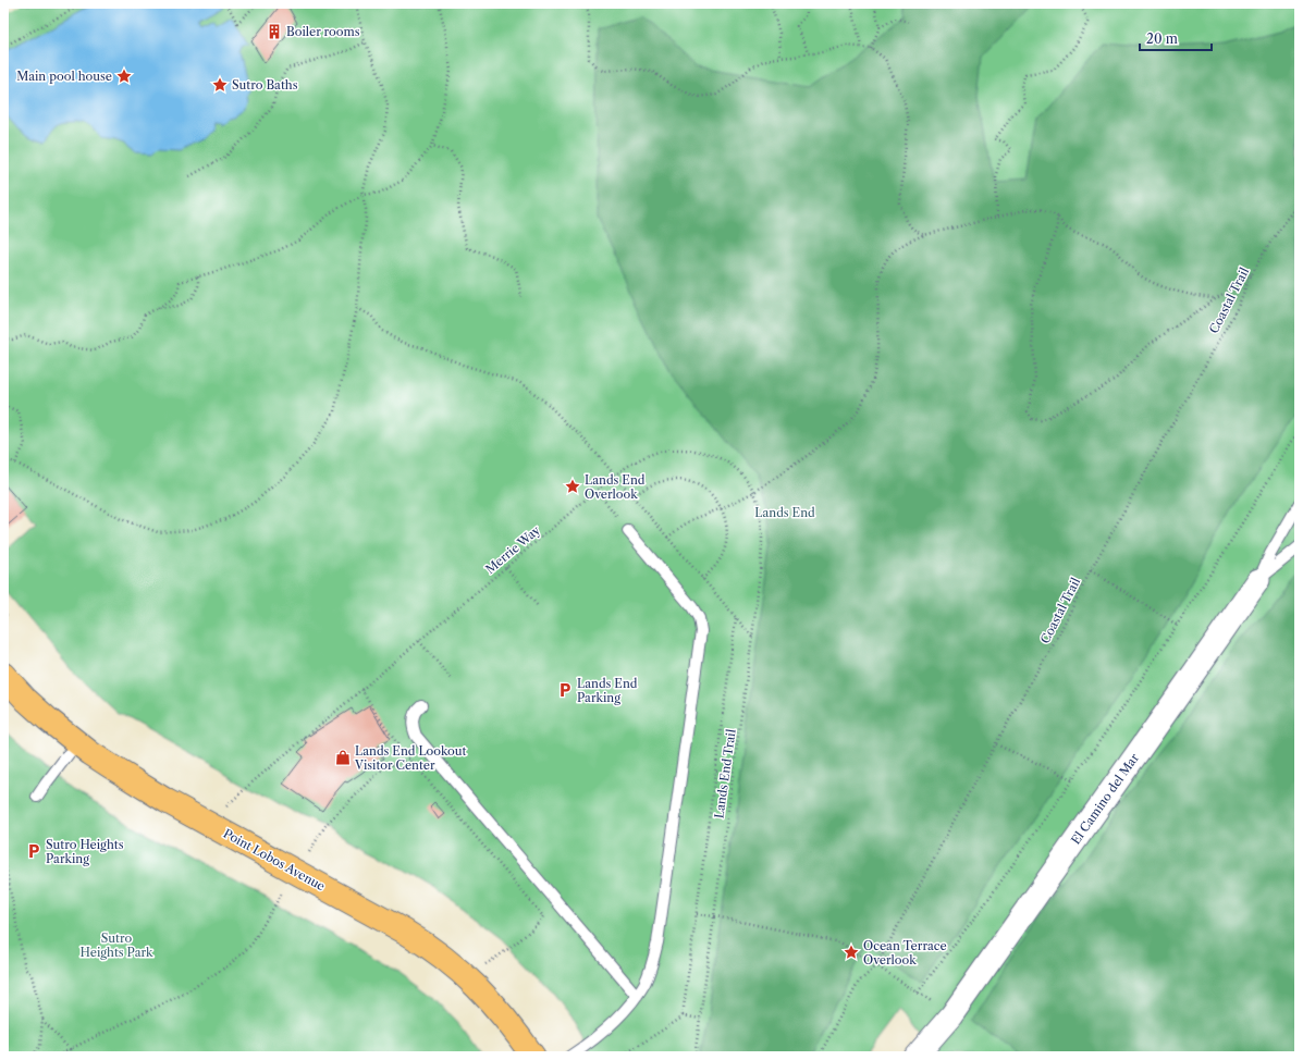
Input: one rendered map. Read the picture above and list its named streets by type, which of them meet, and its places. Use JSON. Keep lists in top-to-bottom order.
{
  "streets": {
    "main road": ["Point Lobos Avenue"],
    "street": ["El Camino del Mar"],
    "path": ["Coastal Trail", "Merrie Way", "Lands End Trail"]
  },
  "crossings": [
    ["Merrie Way", "Lands End Trail"],
    ["Merrie Way", "Point Lobos Avenue"]
  ],
  "parks": ["Lands End", "Sutro Heights Park"],
  "places": {
    "building": ["Boiler rooms"],
    "place": [
      "Main pool house",
      "Sutro Baths",
      "Lands End Overlook",
      "Ocean Terrace Overlook"
    ],
    "parking": ["Lands End Parking", "Sutro Heights Parking"],
    "shop": ["Lands End Lookout Visitor Center"]
  },
  "scale_bar": "20 m"
}
